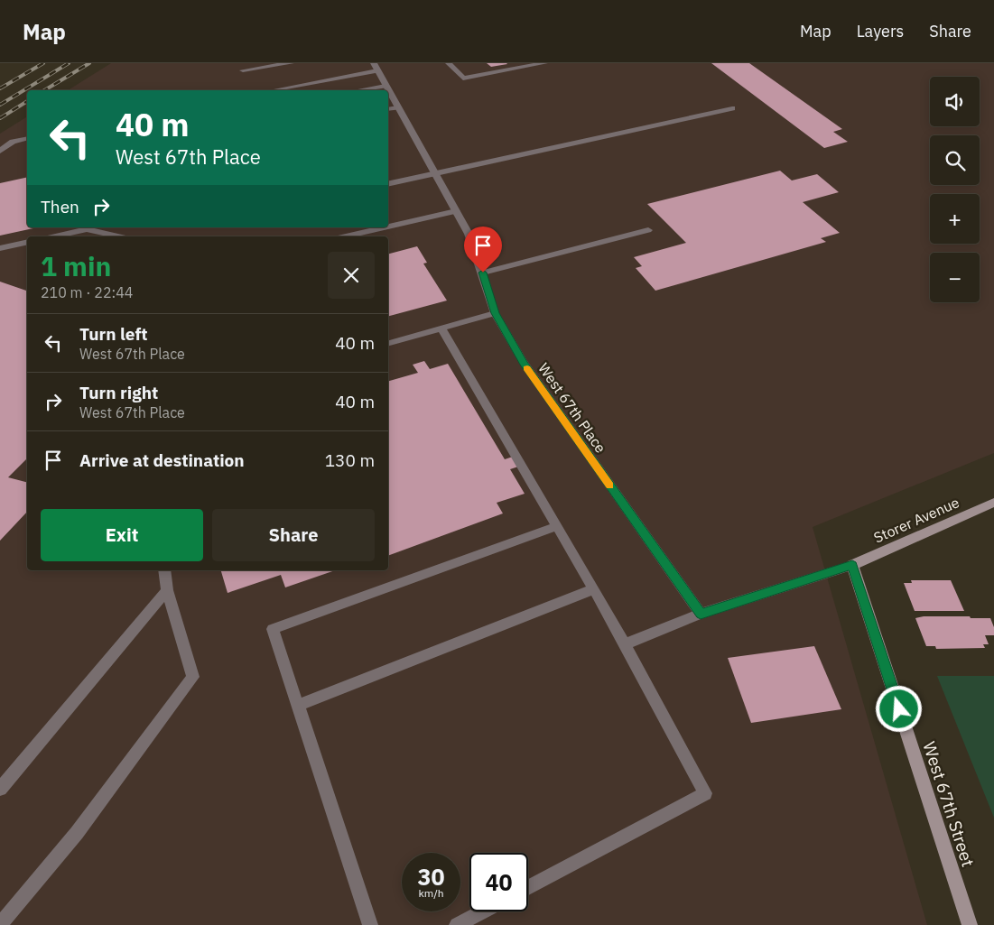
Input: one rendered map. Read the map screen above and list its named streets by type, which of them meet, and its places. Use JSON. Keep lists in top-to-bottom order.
{
  "streets": {
    "street": ["West 67th Place", "Storer Avenue", "West 67th Street"]
  },
  "crossings": [
    ["Storer Avenue", "West 67th Street"]
  ],
  "page": {
    "header": "Map",
    "nav": ["Map", "Layers", "Share"],
    "map_buttons": ["+", "−"],
    "turn": ["40 m", "West 67th Place"],
    "then": "Then",
    "heading": ["1 min", "210 m · 22:44"],
    "list": [
      {
        "name": "Turn left",
        "note": "West 67th Place",
        "value": "40 m"
      },
      {
        "name": "Turn right",
        "note": "West 67th Place",
        "value": "40 m"
      },
      {
        "name": "Arrive at destination",
        "value": "130 m"
      }
    ],
    "buttons": ["Exit", "Share"],
    "speed": "30 km/h",
    "limit": "40"
  }
}
